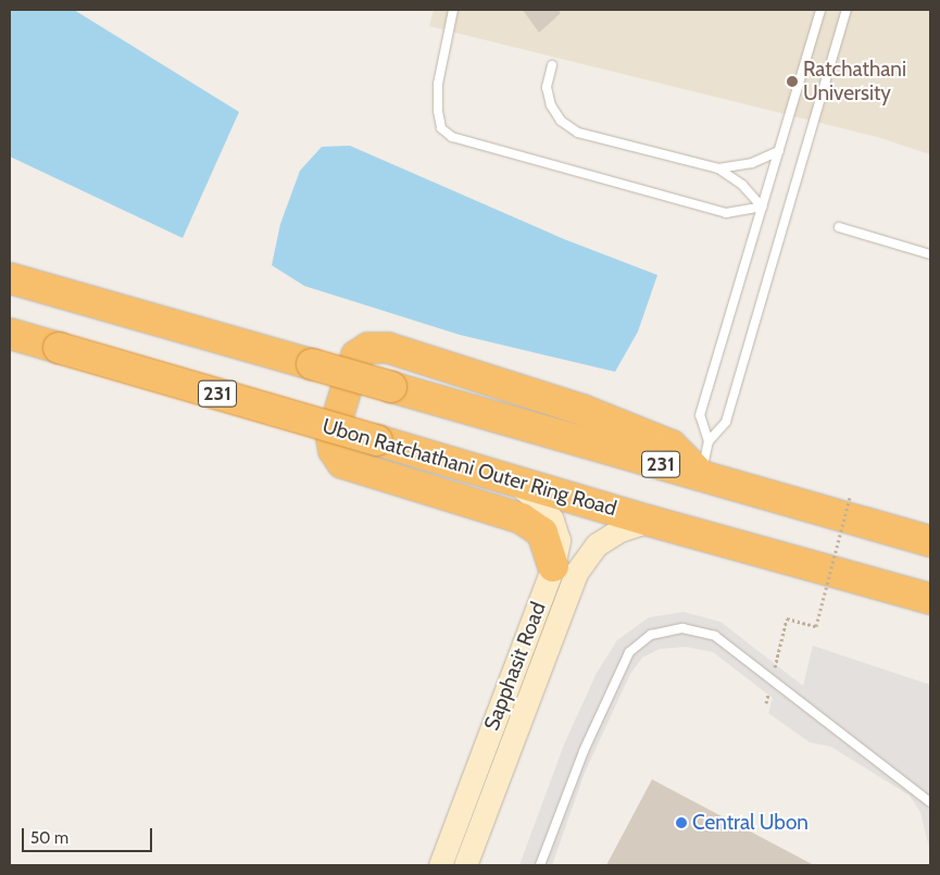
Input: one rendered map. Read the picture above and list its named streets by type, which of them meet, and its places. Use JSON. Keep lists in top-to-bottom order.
{
  "streets": {
    "highway": ["231", "Ubon Ratchathani Outer Ring Road"],
    "main road": ["Sapphasit Road"]
  },
  "crossings": [
    ["Ubon Ratchathani Outer Ring Road", "Sapphasit Road"]
  ],
  "places": ["Ratchathani University", "Central Ubon"],
  "scale_bar": "50 m"
}
